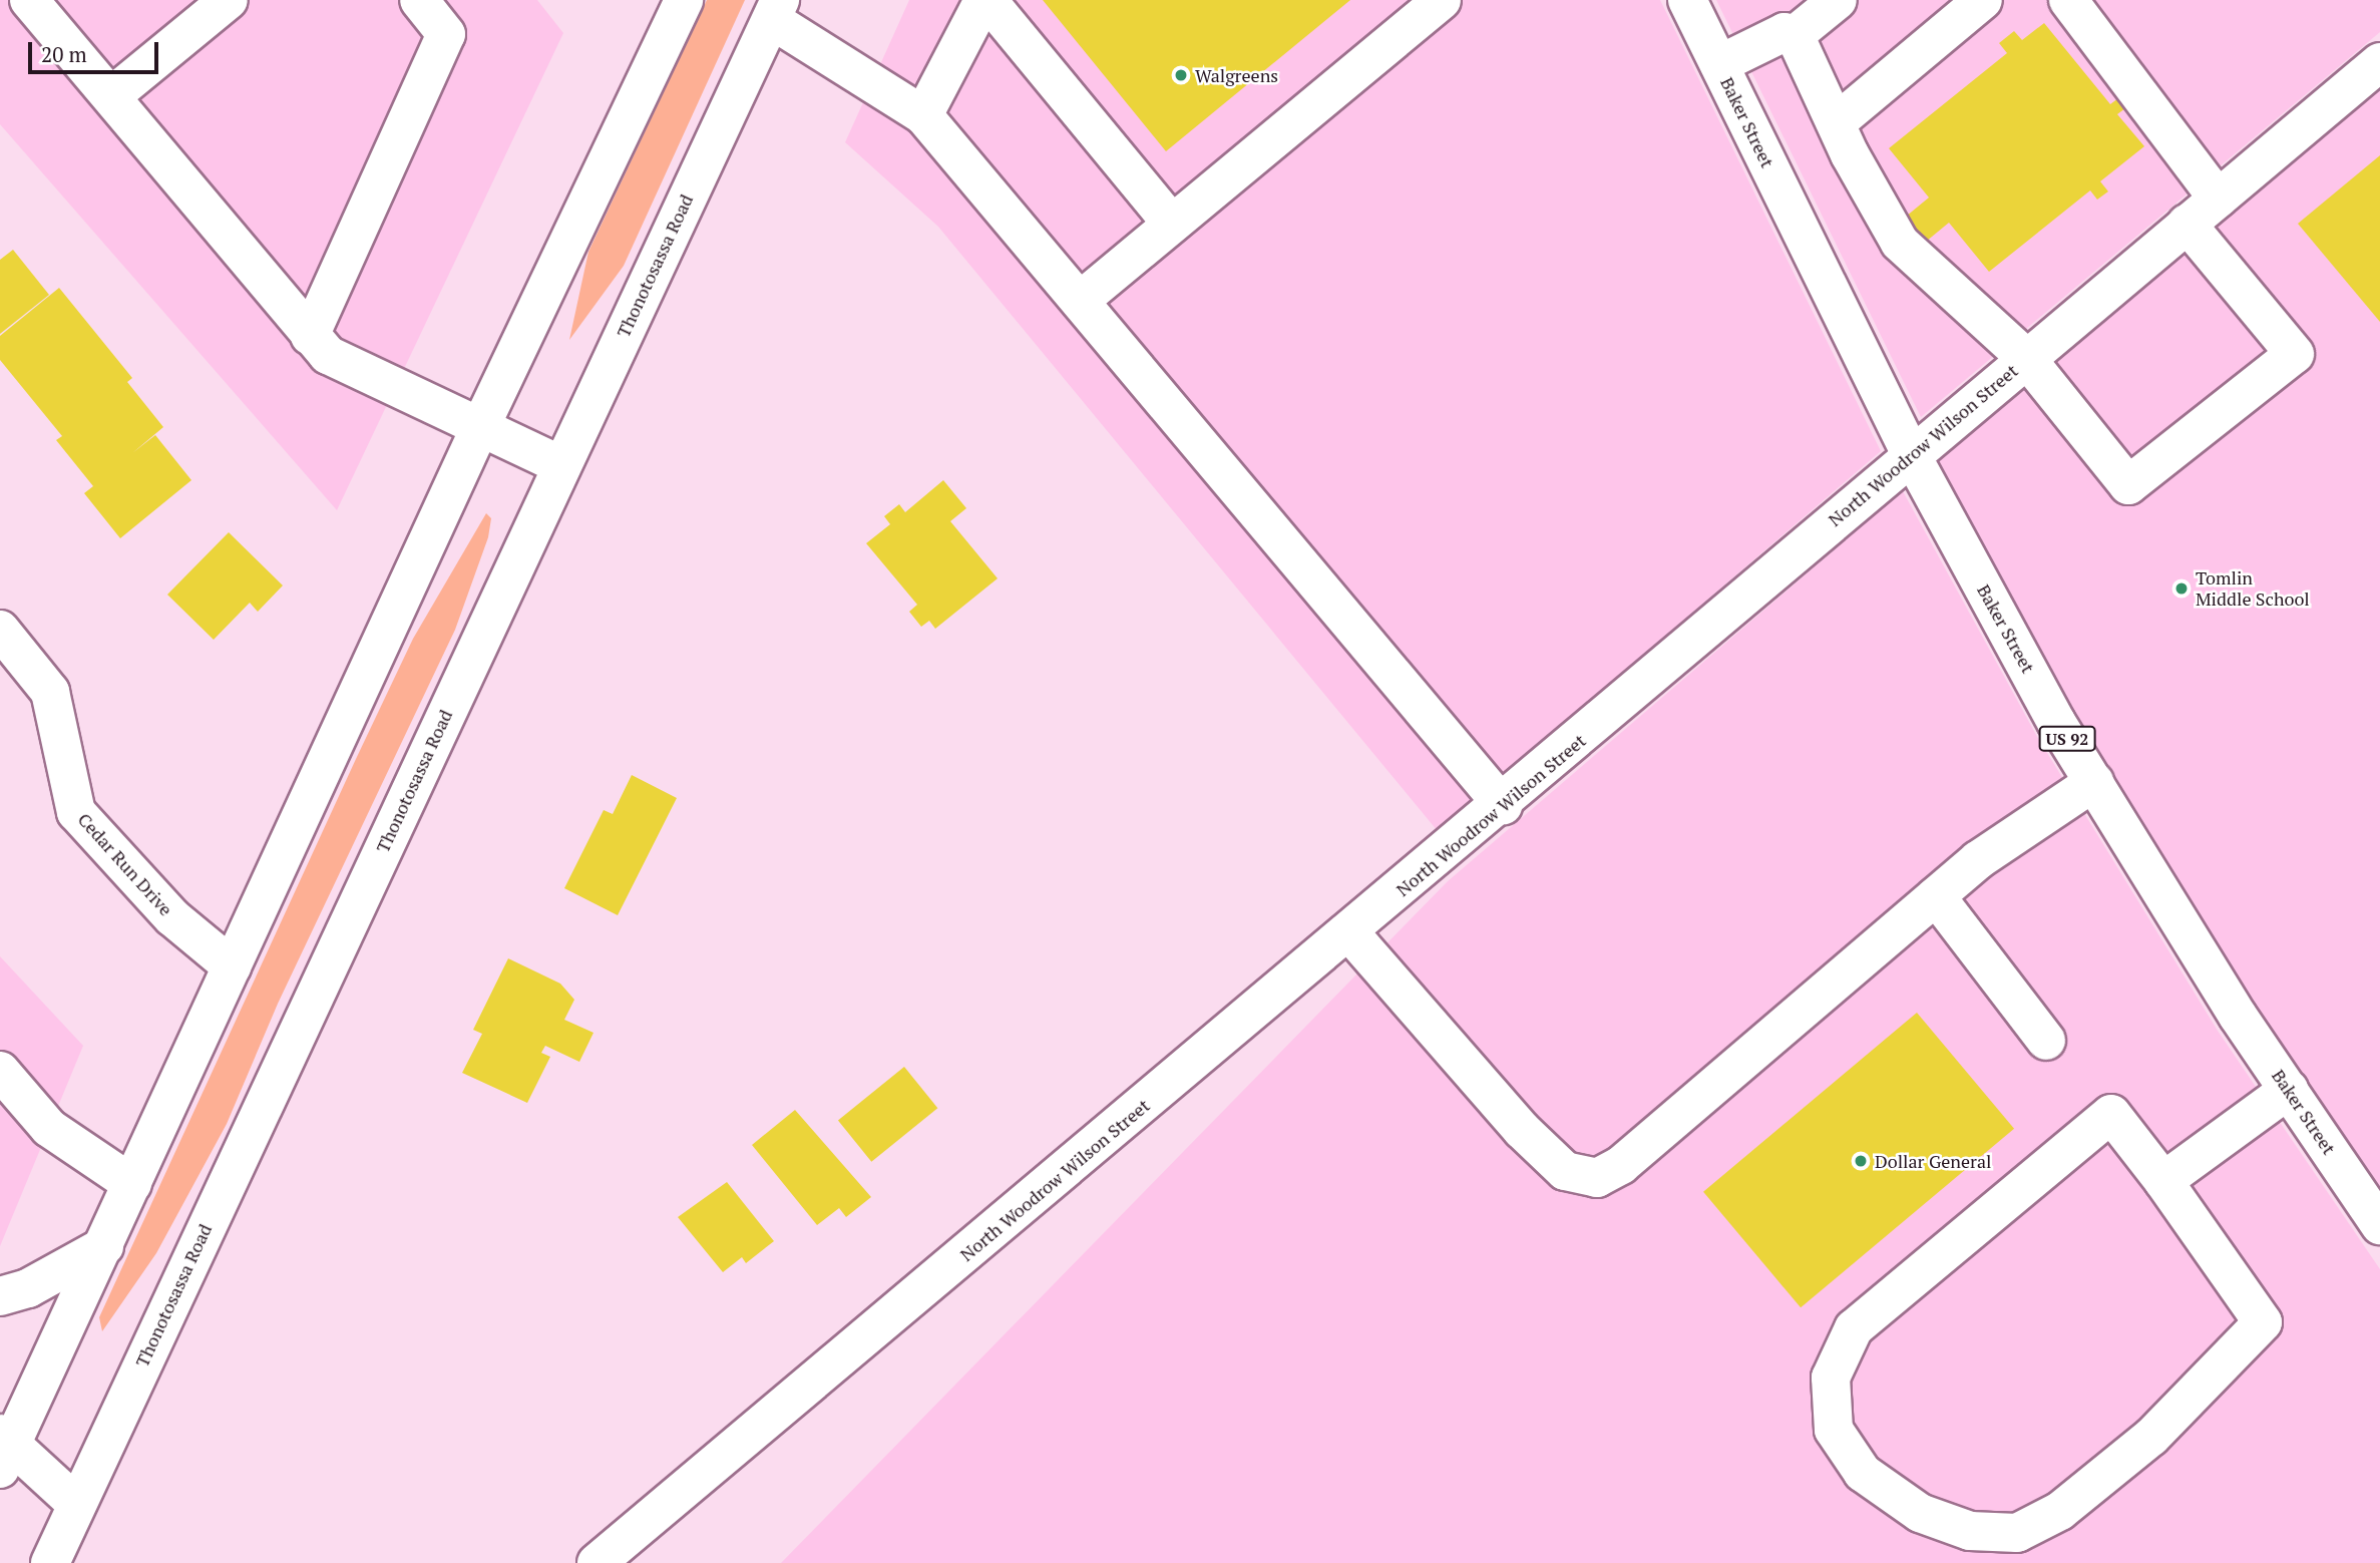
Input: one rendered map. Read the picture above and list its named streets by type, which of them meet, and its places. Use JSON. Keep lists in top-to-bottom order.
{
  "streets": {
    "main road": [
      "Baker Street",
      "Thonotosassa Road",
      "North Woodrow Wilson Street",
      "US 92",
      "Cedar Run Drive"
    ]
  },
  "crossings": [
    ["Baker Street", "North Woodrow Wilson Street"]
  ],
  "places": ["Walgreens", "Tomlin Middle School", "Dollar General"],
  "scale_bar": "20 m"
}
